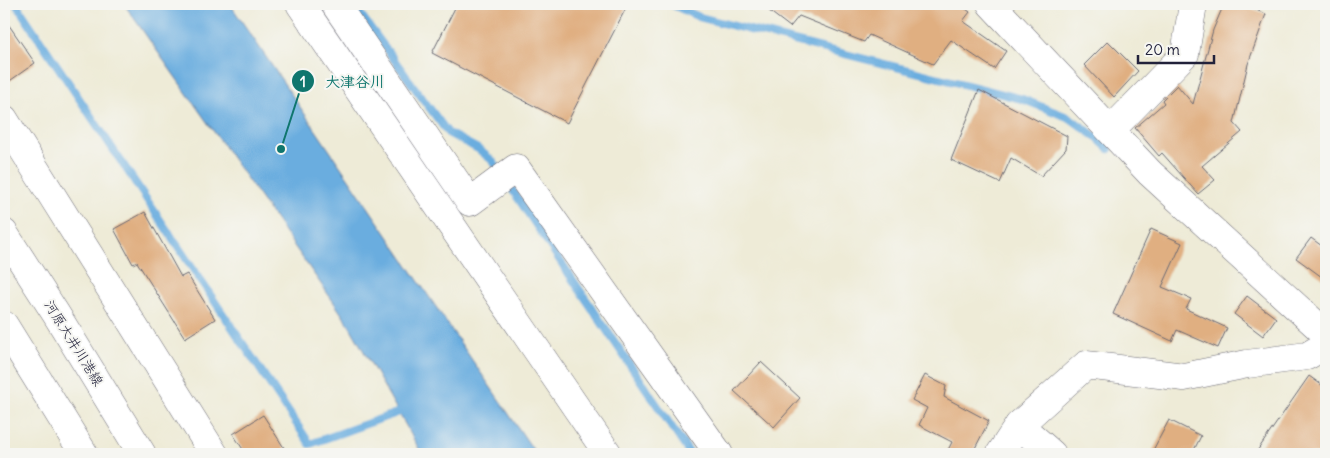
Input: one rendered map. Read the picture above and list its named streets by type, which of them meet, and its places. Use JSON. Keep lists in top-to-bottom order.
{
  "streets": {
    "street": ["河原大井川港線"]
  },
  "places": ["大津谷川"],
  "scale_bar": "20 m"
}
